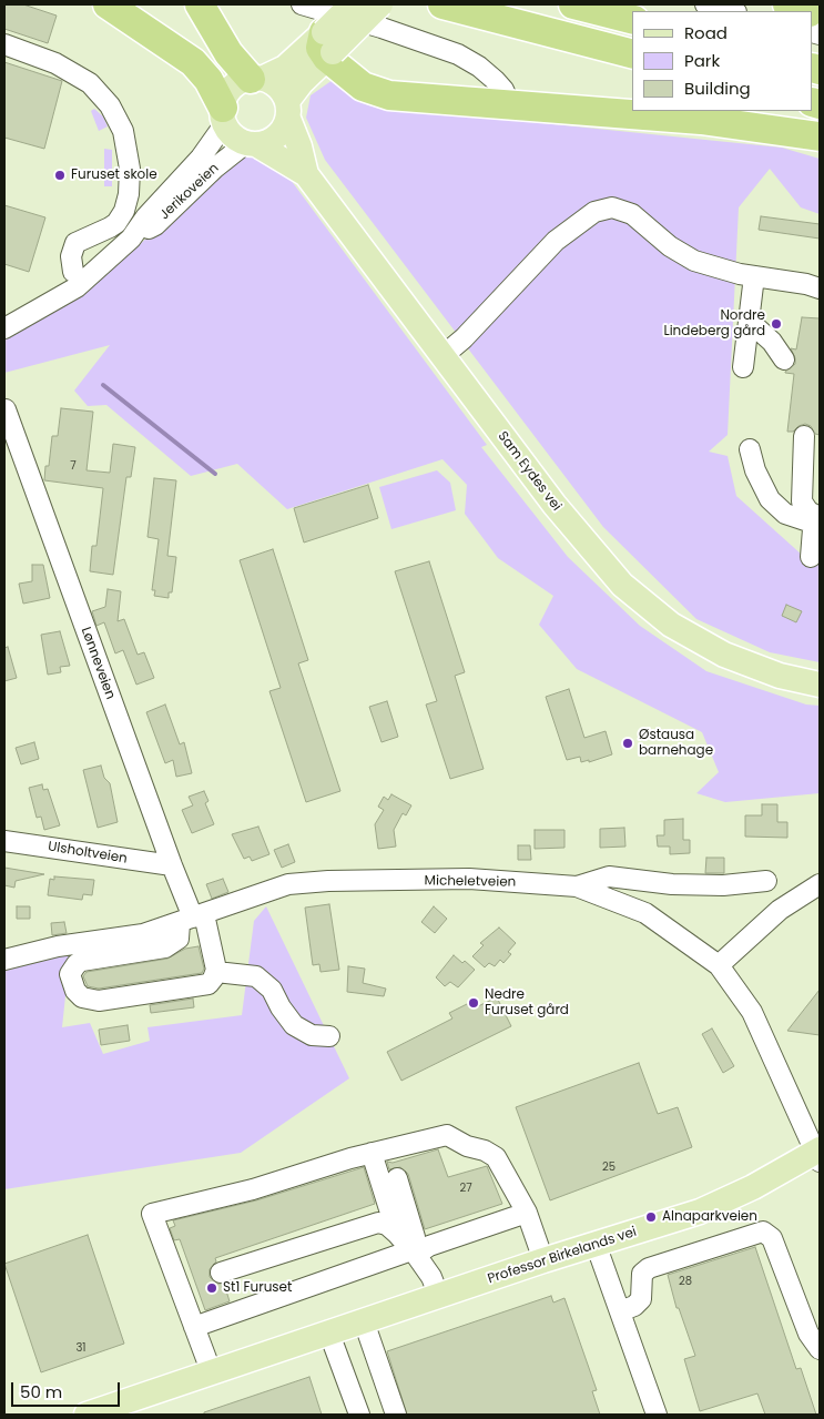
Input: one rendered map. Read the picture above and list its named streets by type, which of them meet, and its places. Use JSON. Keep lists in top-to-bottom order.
{
  "streets": {
    "main road": ["Jerikoveien", "Sam Eydes vei", "Professor Birkelands vei"],
    "street": ["Lønneveien", "Ulsholtveien", "Micheletveien"]
  },
  "crossings": [
    ["Jerikoveien", "Sam Eydes vei"],
    ["Lønneveien", "Ulsholtveien"],
    ["Lønneveien", "Micheletveien"],
    ["Micheletveien", "Professor Birkelands vei"]
  ],
  "places": [
    "Furuset skole",
    "Nordre Lindeberg gård",
    "Østausa barnehage",
    "Nedre Furuset gård",
    "Alnaparkveien",
    "St1 Furuset"
  ],
  "house_numbers": [
    "7",
    "25",
    "27",
    "28",
    "31"
  ],
  "legend": ["Road", "Park", "Building"],
  "scale_bar": "50 m"
}
